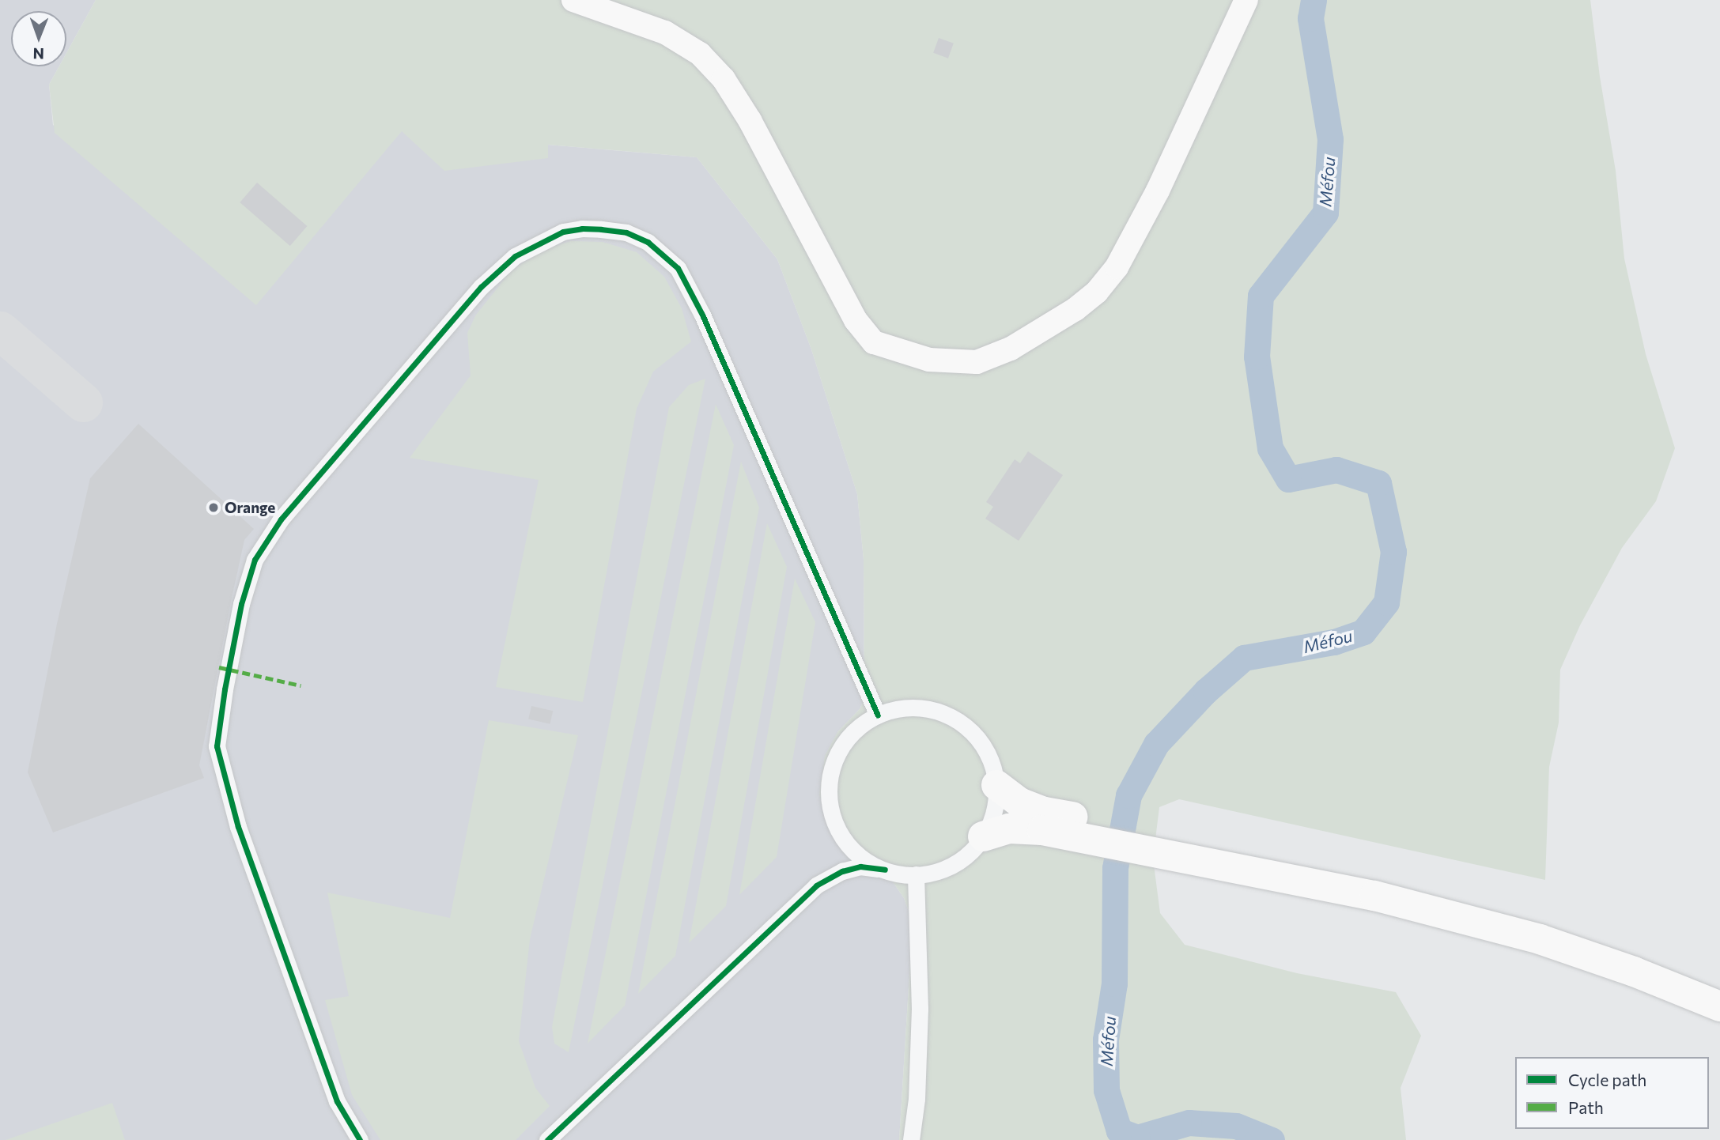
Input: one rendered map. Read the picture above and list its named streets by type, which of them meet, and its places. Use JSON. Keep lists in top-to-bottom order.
{
  "water": ["Méfou"],
  "places": ["Orange"],
  "legend": ["Cycle path", "Path"],
  "north": "bottom"
}
